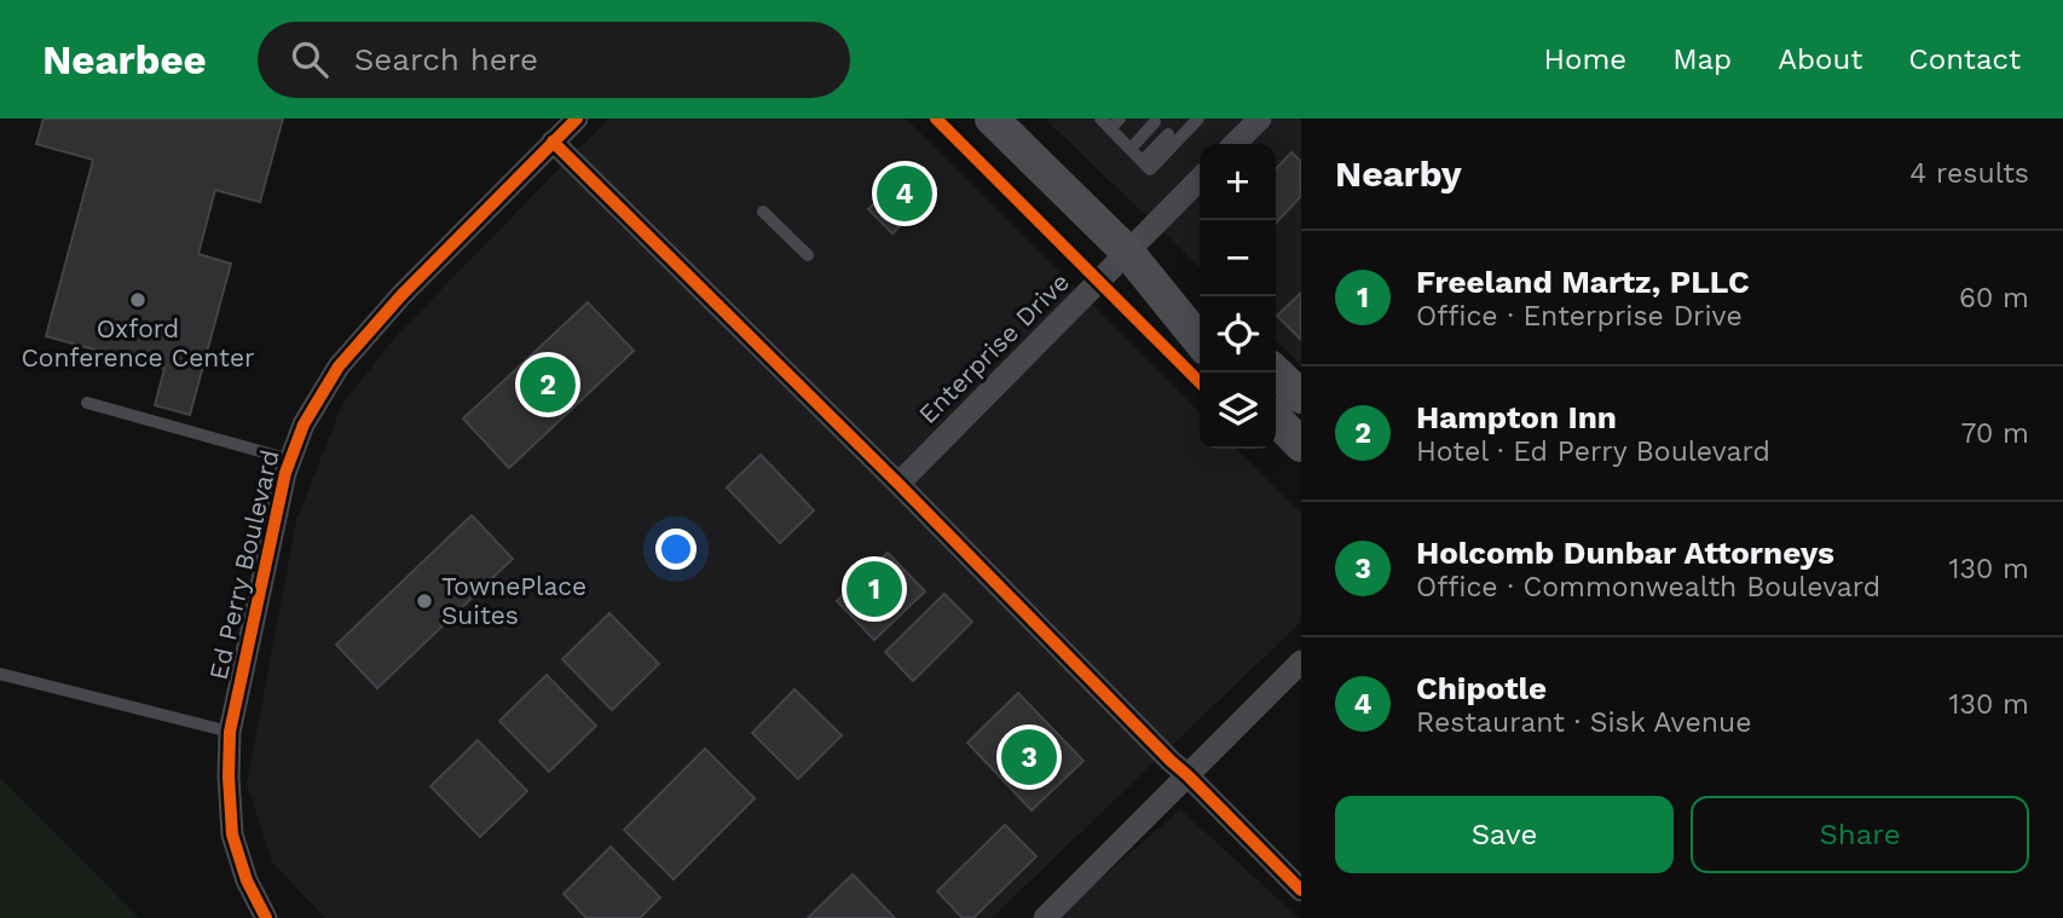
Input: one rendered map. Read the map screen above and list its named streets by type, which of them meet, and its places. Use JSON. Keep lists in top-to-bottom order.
{
  "streets": {
    "street": ["Enterprise Drive", "Ed Perry Boulevard"]
  },
  "places": ["Oxford Conference Center", "TownePlace Suites"],
  "page": {
    "header": "Nearbee",
    "search": "Search here",
    "nav": [
      "Home",
      "Map",
      "About",
      "Contact"
    ],
    "heading": ["Nearby", "4 results"],
    "map_buttons": ["+", "−"],
    "pins": [
      "4",
      "2",
      "1",
      "3"
    ],
    "list": [
      {
        "mark": "1",
        "name": "Freeland Martz, PLLC",
        "note": "Office · Enterprise Drive",
        "value": "60 m"
      },
      {
        "mark": "2",
        "name": "Hampton Inn",
        "note": "Hotel · Ed Perry Boulevard",
        "value": "70 m"
      },
      {
        "mark": "3",
        "name": "Holcomb Dunbar Attorneys",
        "note": "Office · Commonwealth Boulevard",
        "value": "130 m"
      },
      {
        "mark": "4",
        "name": "Chipotle",
        "note": "Restaurant · Sisk Avenue",
        "value": "130 m"
      }
    ],
    "buttons": ["Save", "Share"]
  }
}
